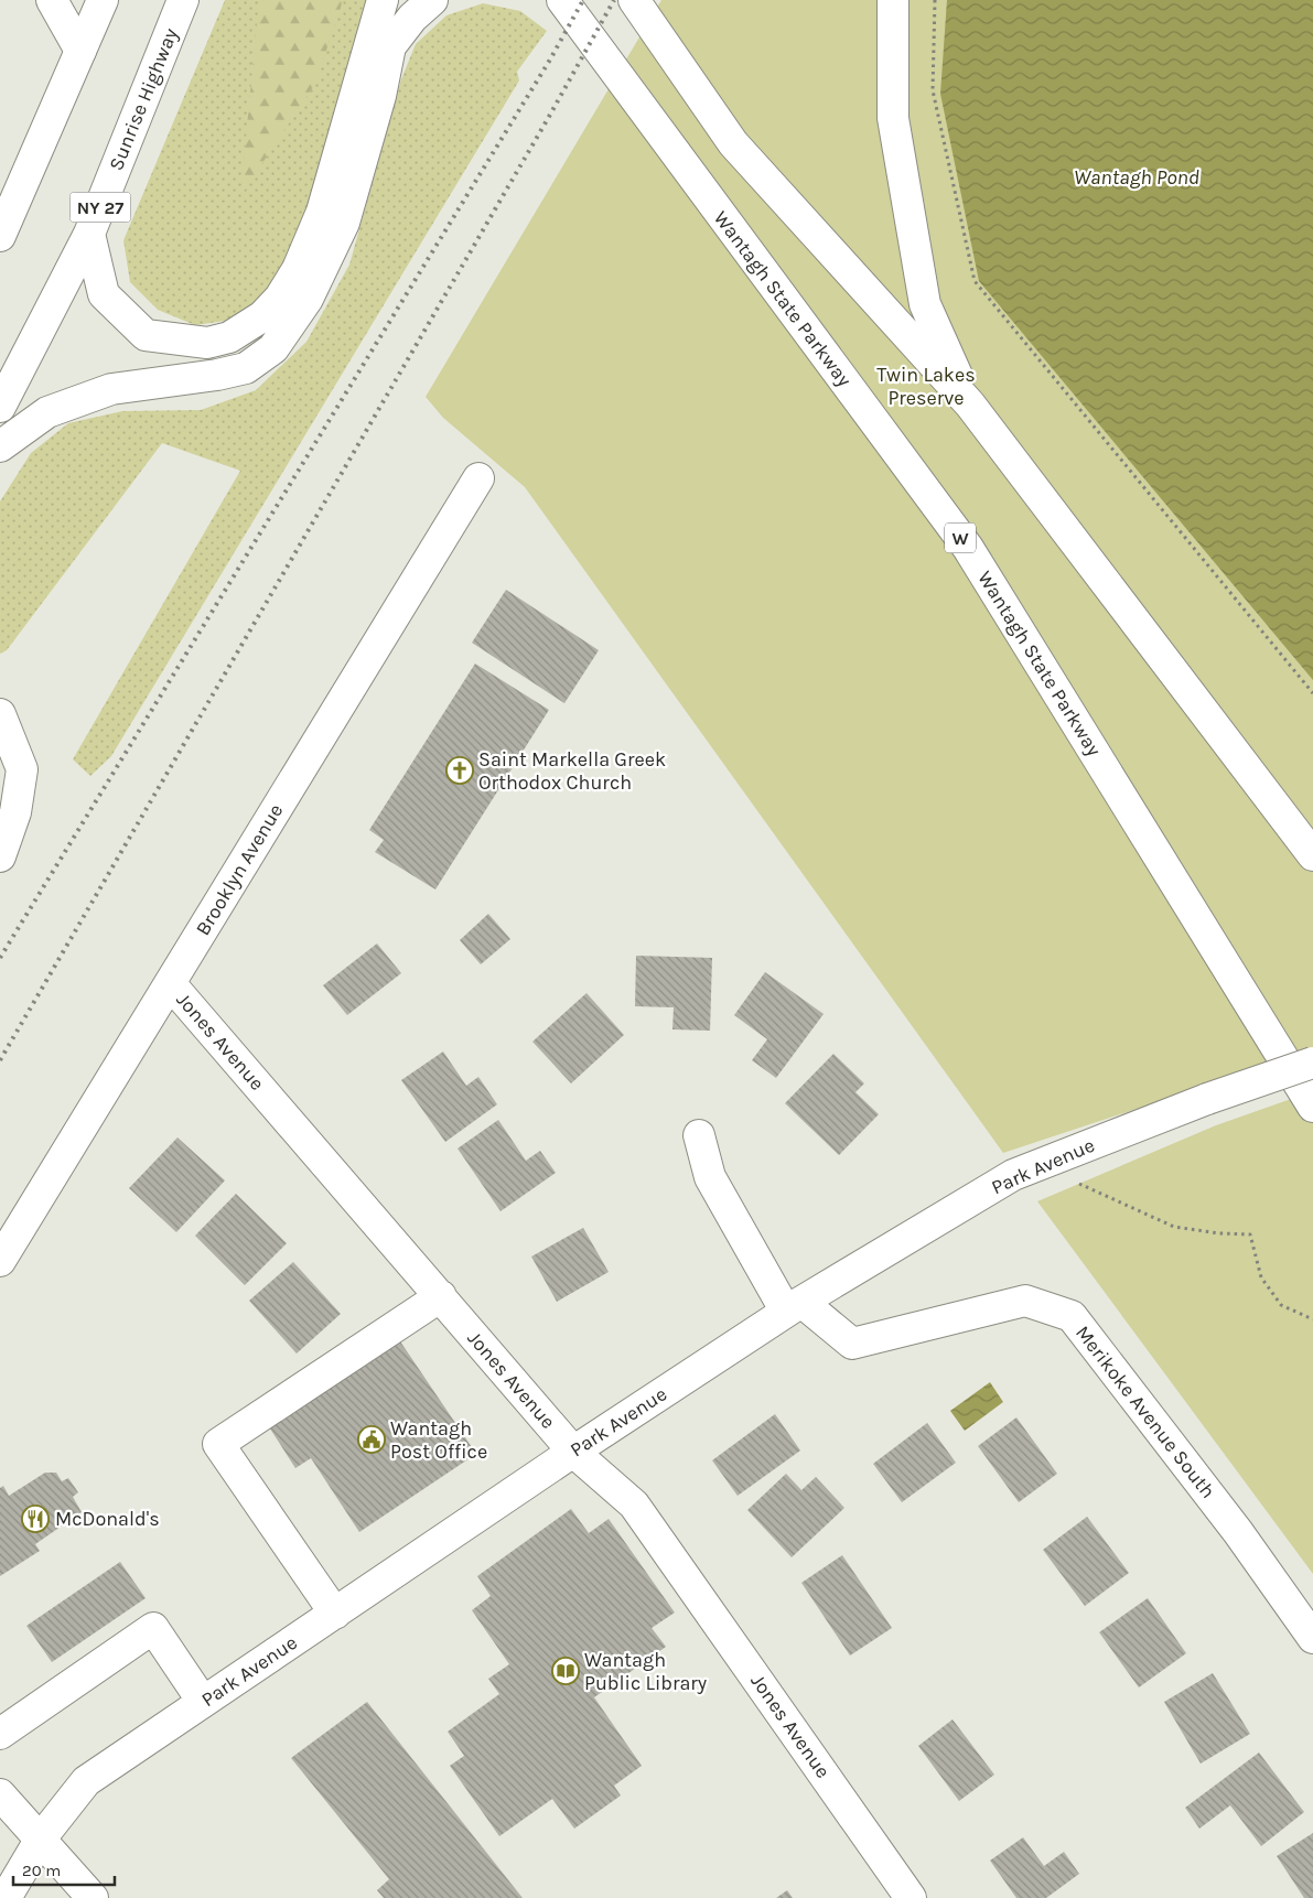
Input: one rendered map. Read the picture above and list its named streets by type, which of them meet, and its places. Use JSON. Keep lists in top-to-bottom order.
{
  "streets": {
    "main road": [
      "Sunrise Highway",
      "NY 27",
      "Wantagh State Parkway",
      "W",
      "Brooklyn Avenue",
      "Jones Avenue",
      "Park Avenue",
      "Merikoke Avenue South"
    ]
  },
  "crossings": [
    ["Brooklyn Avenue", "Jones Avenue"],
    ["Jones Avenue", "Park Avenue"],
    ["Park Avenue", "Merikoke Avenue South"]
  ],
  "water": ["Wantagh Pond"],
  "parks": ["Twin Lakes Preserve"],
  "places": {
    "church": ["Saint Markella Greek Orthodox Church"],
    "public building": ["Wantagh Post Office"],
    "restaurant": ["McDonald's"],
    "library": ["Wantagh Public Library"]
  },
  "scale_bar": "20 m"
}
